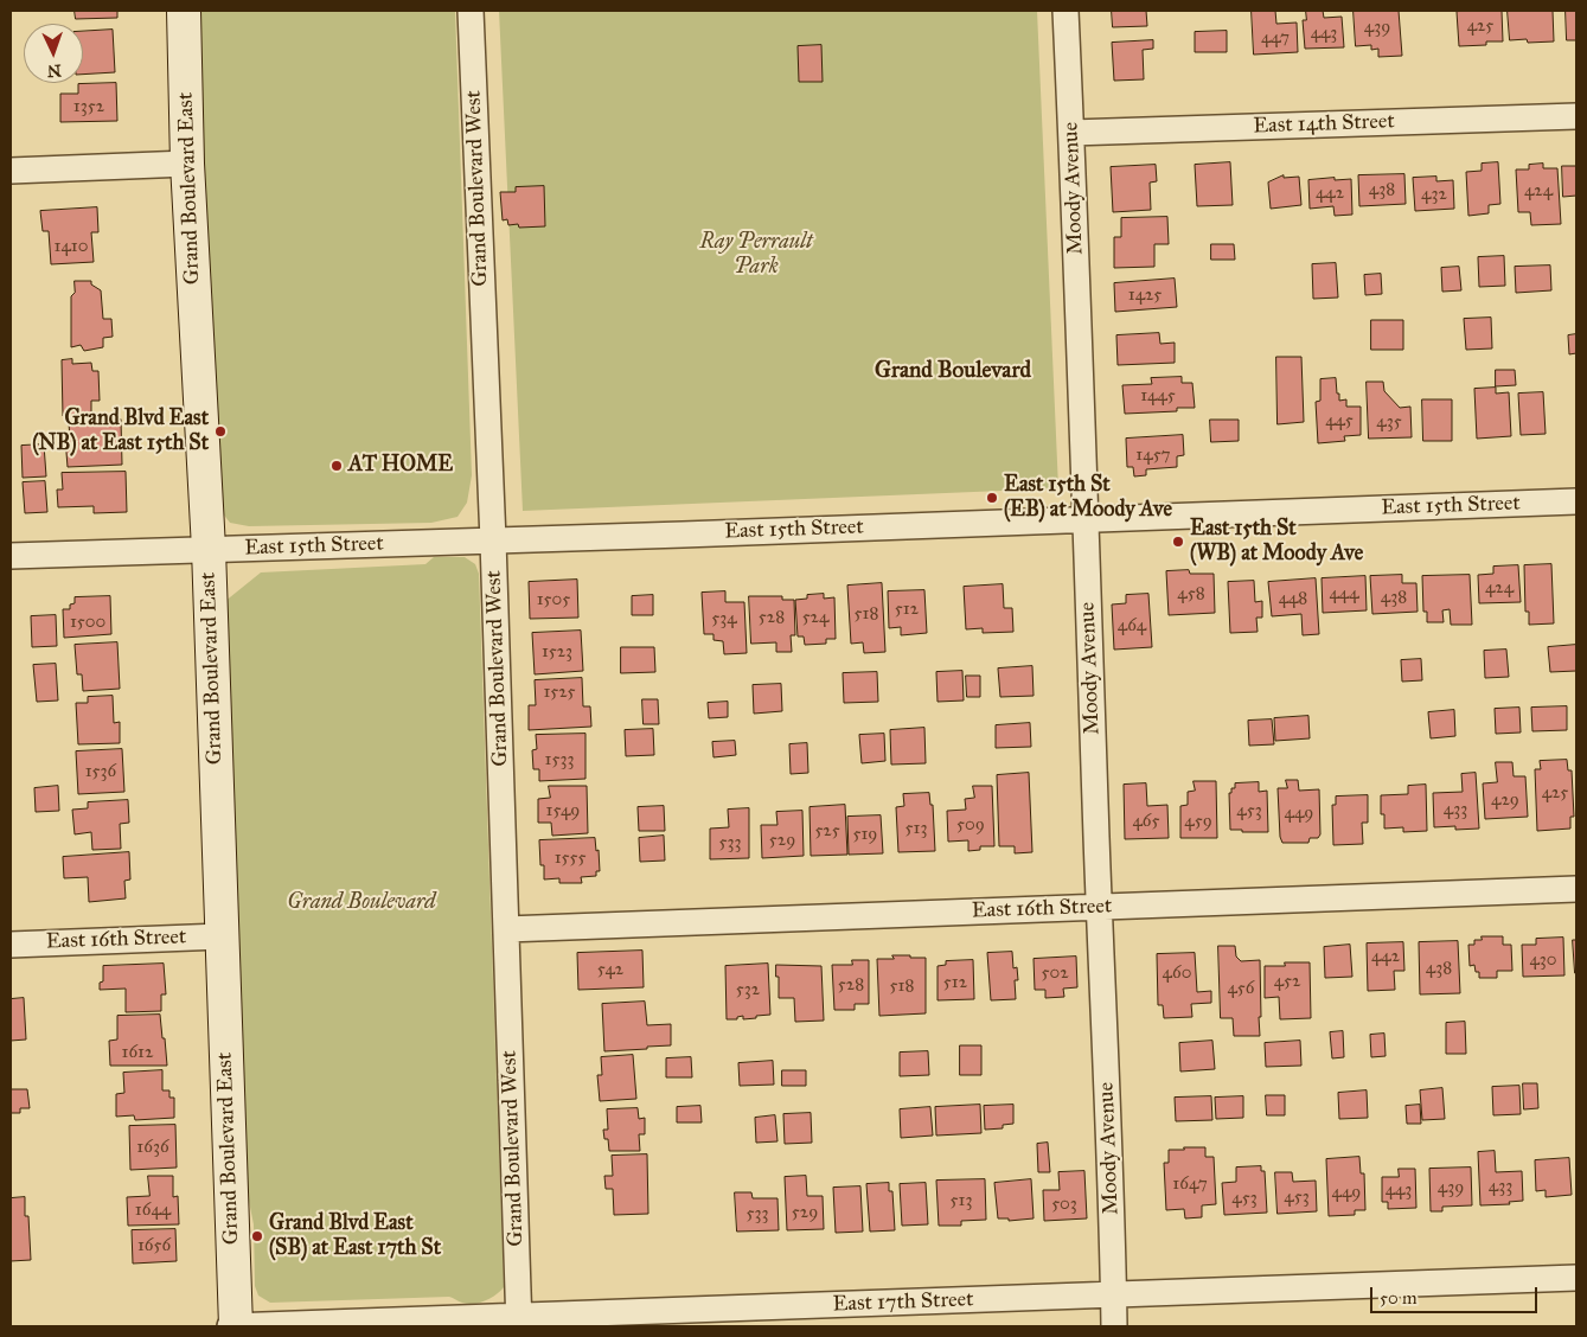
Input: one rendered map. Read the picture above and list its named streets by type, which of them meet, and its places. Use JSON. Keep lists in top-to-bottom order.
{
  "streets": {
    "main road": ["Grand Boulevard East"],
    "street": [
      "East 14th Street",
      "Grand Boulevard West",
      "Moody Avenue",
      "East 15th Street",
      "East 16th Street",
      "East 17th Street"
    ]
  },
  "crossings": [
    ["East 14th Street", "Moody Avenue"],
    ["Grand Boulevard East", "East 15th Street"],
    ["Grand Boulevard East", "East 16th Street"],
    ["Grand Boulevard East", "East 17th Street"],
    ["Grand Boulevard West", "East 15th Street"],
    ["Grand Boulevard West", "East 16th Street"],
    ["Grand Boulevard West", "East 17th Street"],
    ["Moody Avenue", "East 15th Street"],
    ["Moody Avenue", "East 16th Street"],
    ["Moody Avenue", "East 17th Street"]
  ],
  "districts": ["Grand Boulevard"],
  "parks": ["Ray Perrault Park", "Grand Boulevard"],
  "places": [
    "Grand Blvd East (NB) at East 15th St",
    "AT HOME",
    "East 15th St (EB) at Moody Ave",
    "East 15th St (WB) at Moody Ave",
    "Grand Blvd East (SB) at East 17th St"
  ],
  "house_numbers": [
    "425",
    "439",
    "443",
    "447",
    "1352",
    "438",
    "424",
    "442",
    "432",
    "1410",
    "1425",
    "1445",
    "445",
    "435",
    "1457",
    "424",
    "458",
    "444",
    "438",
    "448",
    "1505",
    "512",
    "518",
    "528",
    "524",
    "534",
    "1500",
    "464",
    "1523",
    "1525",
    "1533",
    "1536",
    "425",
    "429",
    "433",
    "1549",
    "453",
    "449",
    "465",
    "459",
    "509",
    "513",
    "525",
    "519",
    "529",
    "533",
    "1555",
    "442",
    "430",
    "438",
    "542",
    "502",
    "460",
    "452",
    "512",
    "528",
    "518",
    "456",
    "532",
    "1612",
    "1636",
    "1647",
    "433",
    "439",
    "443",
    "449",
    "453",
    "453",
    "513",
    "503",
    "1644",
    "529",
    "533",
    "1656"
  ],
  "scale_bar": "50 m",
  "north": "bottom"
}
